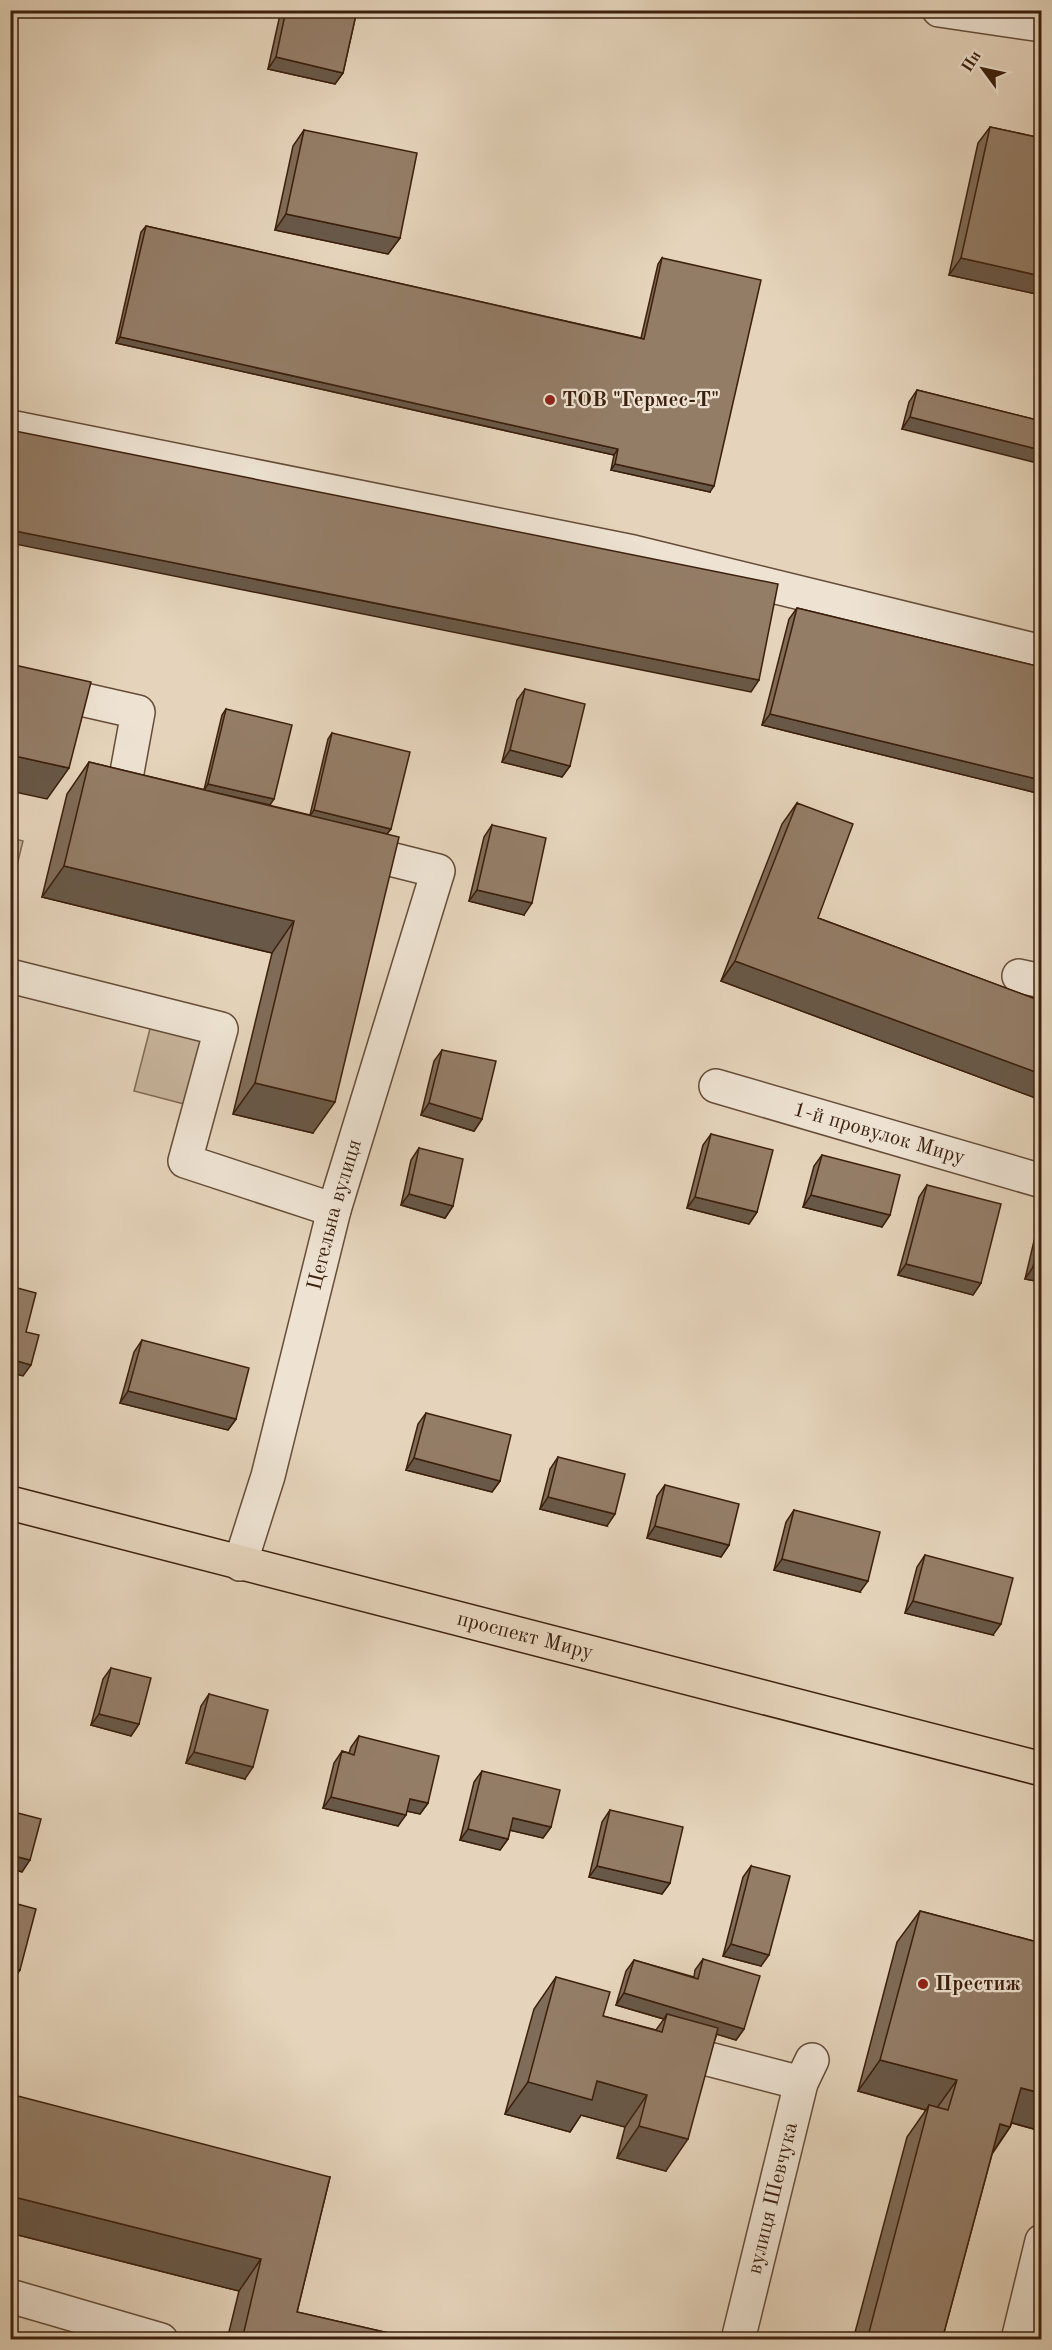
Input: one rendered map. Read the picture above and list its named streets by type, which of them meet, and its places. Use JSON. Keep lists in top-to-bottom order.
{
  "streets": {
    "main road": ["проспект Миру"],
    "street": ["1-й провулок Миру", "Цегельна вулиця", "вулиця Шевчука"]
  },
  "crossings": [
    ["Цегельна вулиця", "проспект Миру"]
  ],
  "places": ["ТОВ \"Гермес-Т\"", "Престиж"],
  "north": "top left"
}
